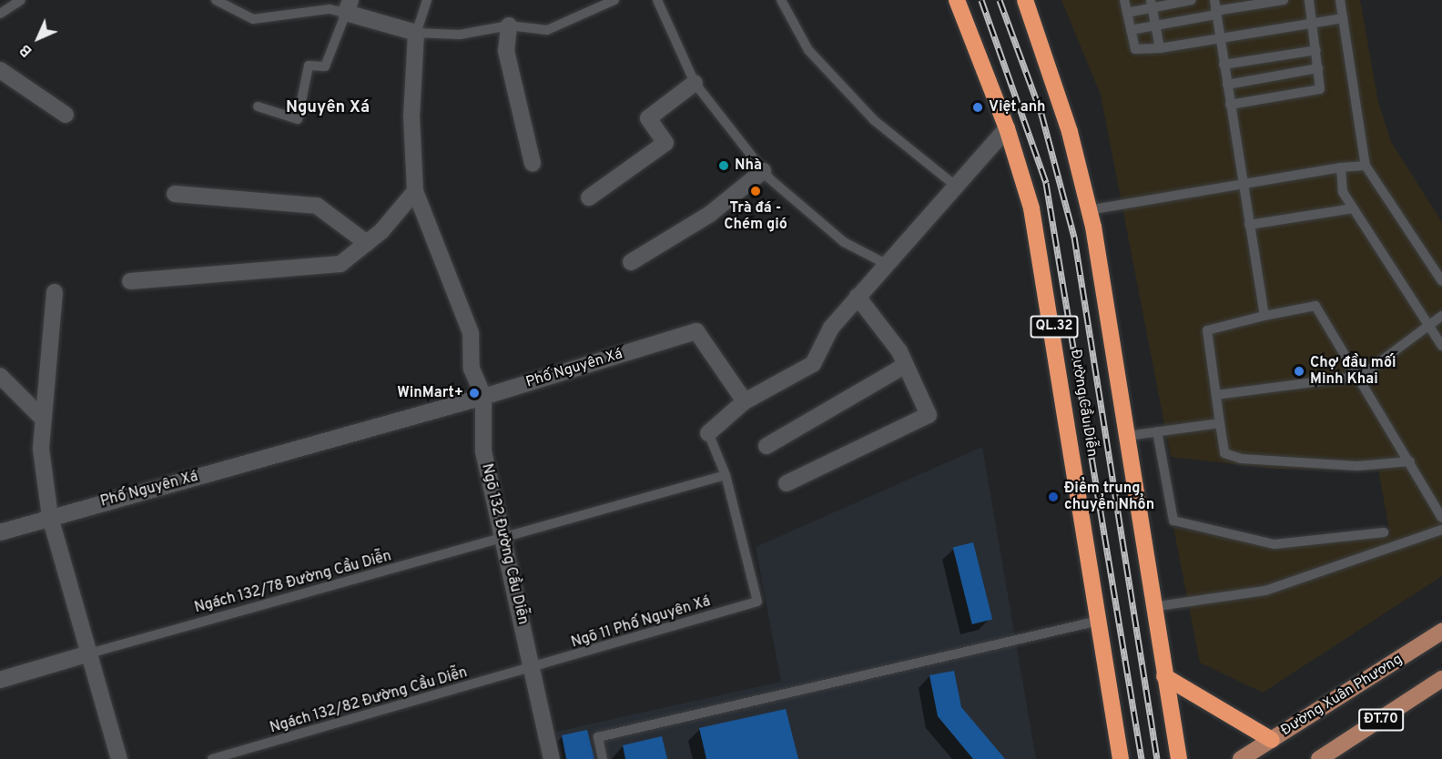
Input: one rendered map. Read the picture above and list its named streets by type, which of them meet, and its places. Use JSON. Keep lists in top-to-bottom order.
{
  "streets": {
    "highway": ["QL.32", "Đường Cầu Diễn"],
    "main road": ["Đường Xuân Phương", "ĐT.70"],
    "street": ["Phố Nguyên Xá", "Ngõ 132 Đường Cầu Diễn"],
    "lane": ["Ngách 132/78 Đường Cầu Diễn", "Ngõ 11 Phố Nguyên Xá", "Ngách 132/82 Đường Cầu Diễn"]
  },
  "crossings": [
    ["Phố Nguyên Xá", "Ngõ 132 Đường Cầu Diễn"],
    ["Ngõ 132 Đường Cầu Diễn", "Ngách 132/78 Đường Cầu Diễn"],
    ["Ngõ 132 Đường Cầu Diễn", "Ngõ 11 Phố Nguyên Xá"],
    ["Ngõ 132 Đường Cầu Diễn", "Ngách 132/82 Đường Cầu Diễn"],
    ["Ngách 132/78 Đường Cầu Diễn", "Ngõ 11 Phố Nguyên Xá"],
    ["Ngõ 11 Phố Nguyên Xá", "Ngách 132/82 Đường Cầu Diễn"]
  ],
  "districts": ["Nguyên Xá"],
  "places": [
    "Việt anh",
    "Nhà",
    "Trà đá - Chém gió",
    "Chợ đầu mối Minh Khai",
    "WinMart+",
    "Điểm trung chuyển Nhổn"
  ],
  "north": "bottom left"
}
